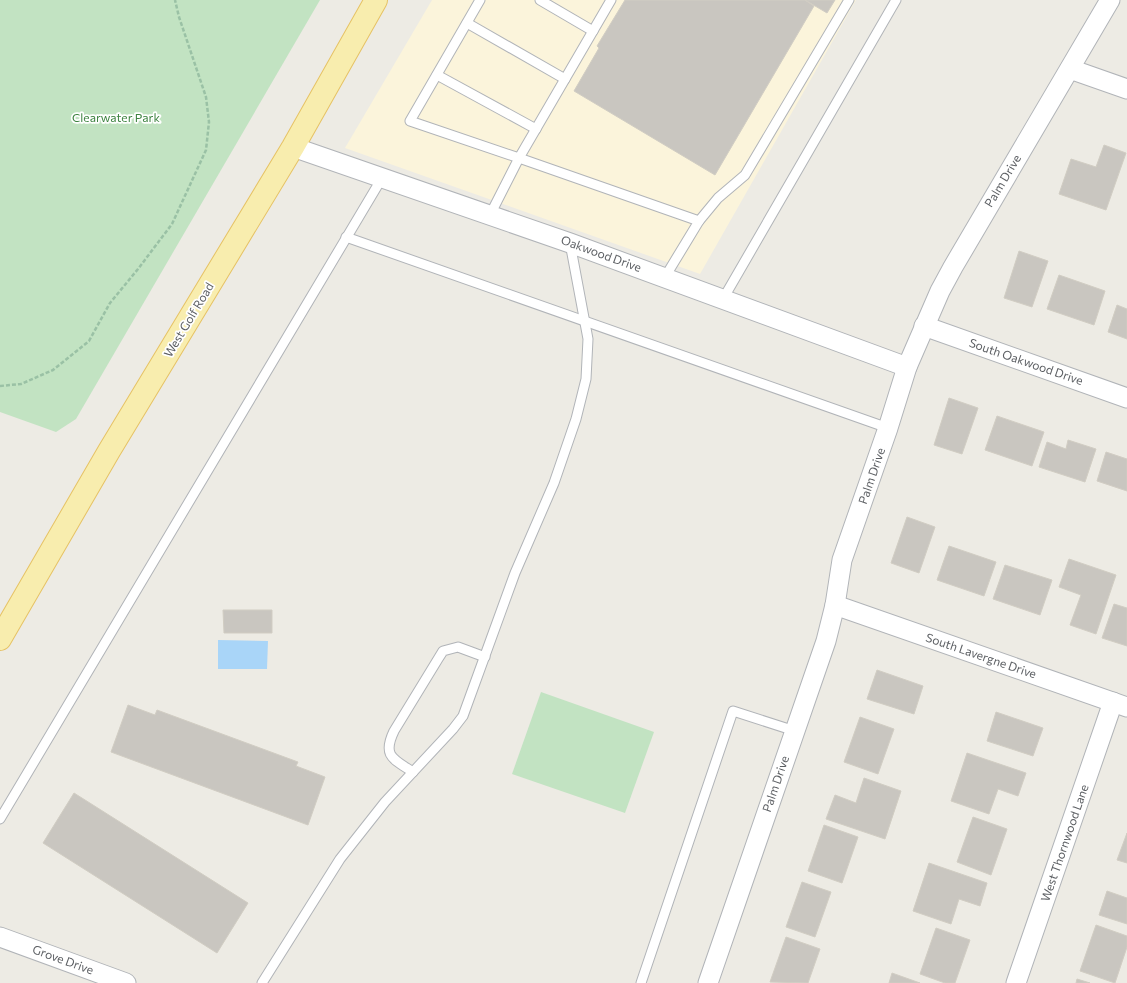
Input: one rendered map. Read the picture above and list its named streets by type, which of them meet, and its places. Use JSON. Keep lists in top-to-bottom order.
{
  "streets": {
    "main road": ["West Golf Road"],
    "street": [
      "Palm Drive",
      "Oakwood Drive",
      "South Oakwood Drive",
      "South Lavergne Drive",
      "West Thornwood Lane",
      "Grove Drive"
    ]
  },
  "crossings": [
    ["Palm Drive", "Oakwood Drive"],
    ["Palm Drive", "South Oakwood Drive"],
    ["Palm Drive", "South Lavergne Drive"],
    ["Oakwood Drive", "West Golf Road"],
    ["South Lavergne Drive", "West Thornwood Lane"]
  ],
  "parks": ["Clearwater Park"]
}
